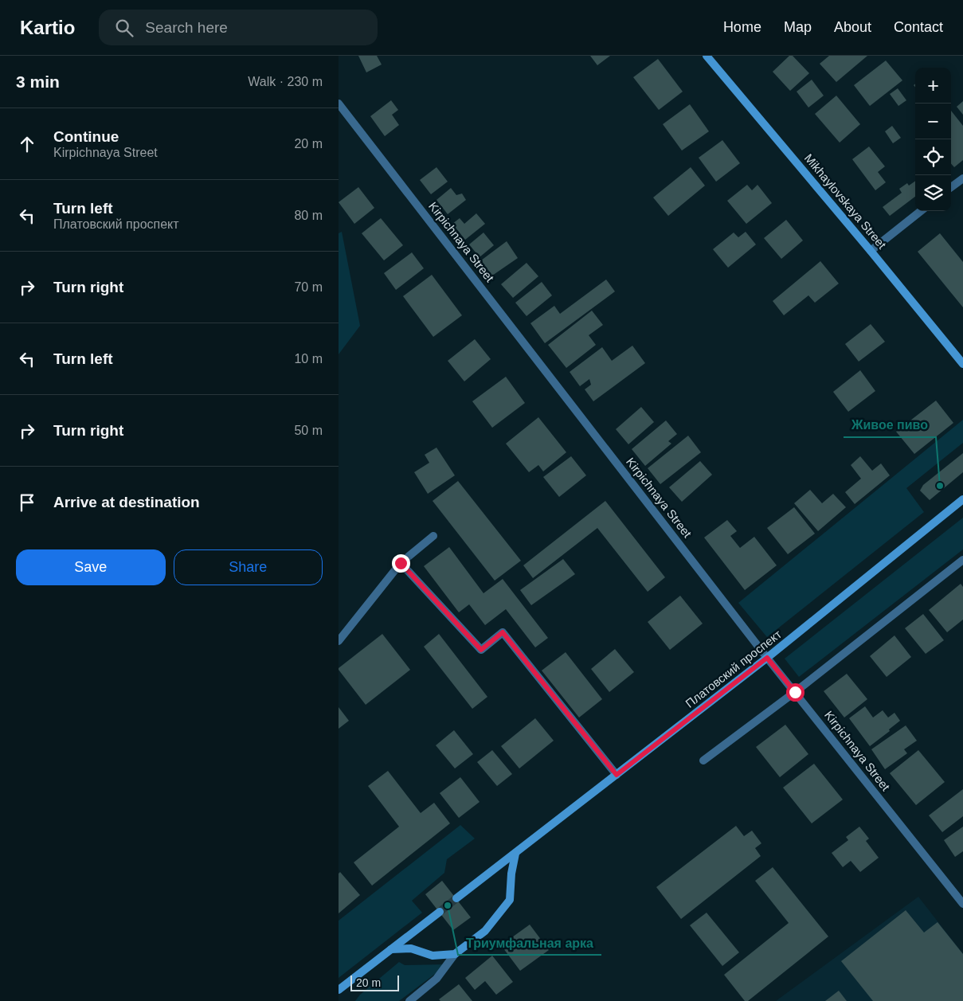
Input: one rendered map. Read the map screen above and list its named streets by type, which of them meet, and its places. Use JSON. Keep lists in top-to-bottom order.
{
  "streets": {
    "main road": ["Mikhaylovskaya Street", "Платовский проспект"],
    "street": ["Kirpichnaya Street"]
  },
  "crossings": [
    ["Kirpichnaya Street", "Платовский проспект"]
  ],
  "places": ["Живое пиво", "Триумфальная арка"],
  "scale_bar": "20 m",
  "page": {
    "header": "Kartio",
    "search": "Search here",
    "nav": [
      "Home",
      "Map",
      "About",
      "Contact"
    ],
    "heading": ["3 min", "Walk · 230 m"],
    "map_buttons": ["+", "−"],
    "list": [
      ["Continue", "Kirpichnaya Street", "20 m"],
      ["Turn left", "Платовский проспект", "80 m"],
      ["Turn right", "70 m"],
      ["Turn left", "10 m"],
      ["Turn right", "50 m"],
      "Arrive at destination"
    ],
    "buttons": ["Save", "Share"],
    "scale": "20 m"
  }
}
